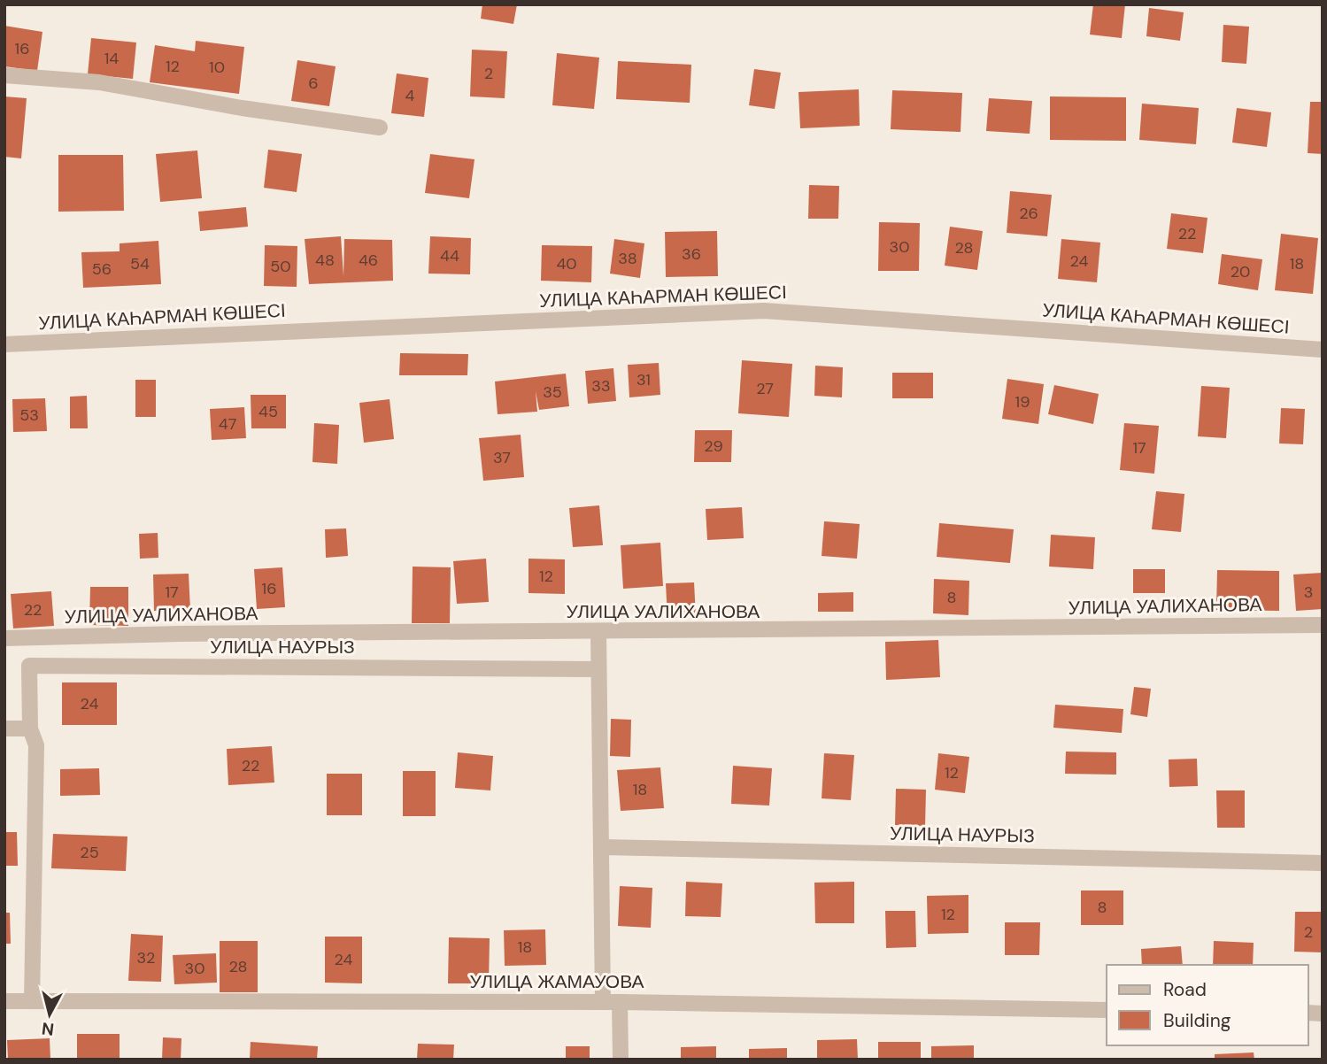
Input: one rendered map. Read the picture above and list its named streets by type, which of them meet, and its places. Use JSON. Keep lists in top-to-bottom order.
{
  "streets": {
    "street": [
      "УЛИЦА КАҺАРМАН КӨШЕСІ",
      "УЛИЦА УАЛИХАНОВА",
      "УЛИЦА НАУРЫЗ",
      "УЛИЦА ЖАМАУОВА"
    ]
  },
  "crossings": [
    ["УЛИЦА НАУРЫЗ", "УЛИЦА ЖАМАУОВА"]
  ],
  "house_numbers": [
    "16",
    "14",
    "12",
    "10",
    "2",
    "6",
    "4",
    "26",
    "22",
    "30",
    "28",
    "36",
    "44",
    "38",
    "48",
    "46",
    "24",
    "54",
    "40",
    "18",
    "50",
    "56",
    "20",
    "31",
    "33",
    "27",
    "35",
    "19",
    "45",
    "53",
    "47",
    "29",
    "17",
    "37",
    "12",
    "16",
    "17",
    "3",
    "8",
    "22",
    "24",
    "22",
    "12",
    "18",
    "25",
    "8",
    "12",
    "2",
    "18",
    "32",
    "24",
    "28",
    "30"
  ],
  "legend": ["Road", "Building"],
  "north": "bottom"
}
